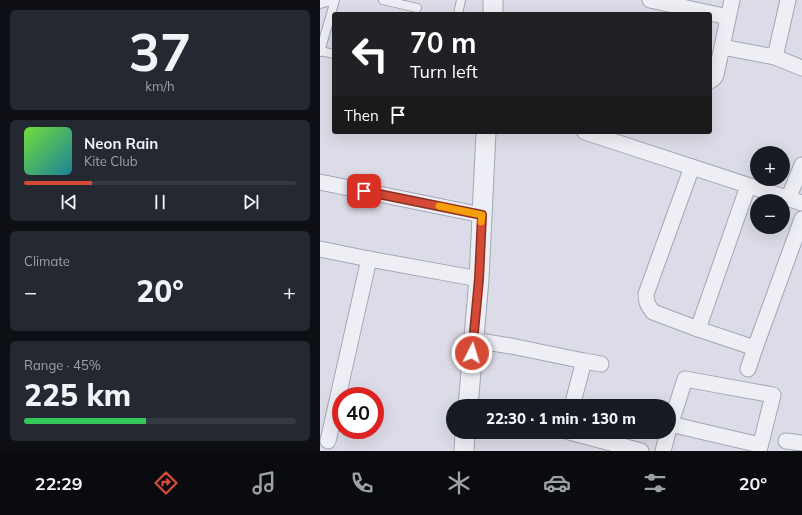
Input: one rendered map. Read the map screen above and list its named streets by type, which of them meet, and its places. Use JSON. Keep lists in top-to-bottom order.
{
  "page": {
    "tile": [
      ["37", "km/h"],
      "Climate",
      ["Range · 45%", "225 km"]
    ],
    "turn": ["70 m", "Turn left"],
    "then": "Then",
    "song": ["Neon Rain", "Kite Club"],
    "map_buttons": ["+", "−"],
    "heat": ["−", "20°", "+"],
    "limit": "40",
    "trip": "22:30 · 1 min · 130 m",
    "tabs": ["22:29", "20°"]
  }
}
